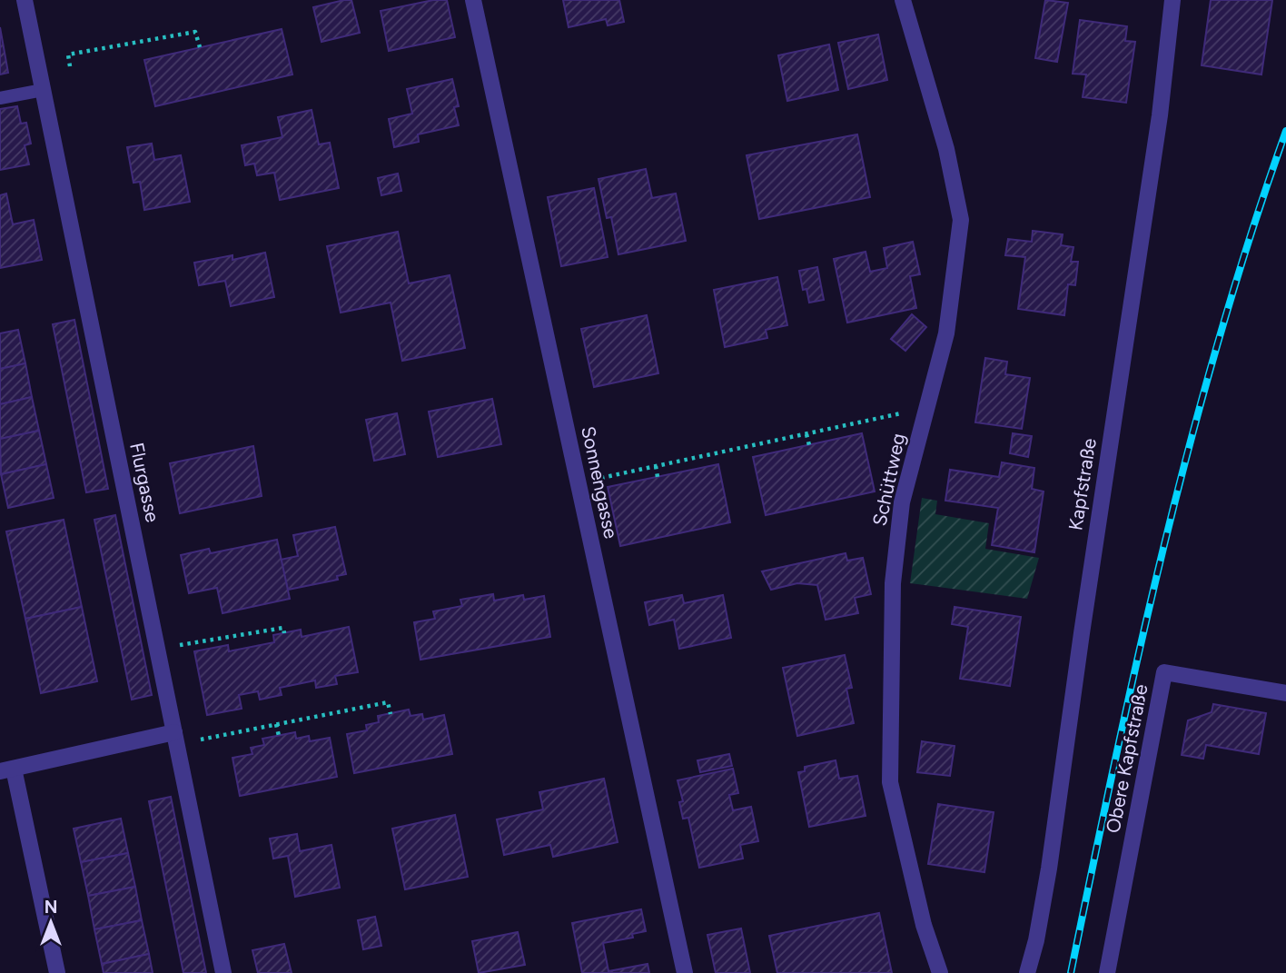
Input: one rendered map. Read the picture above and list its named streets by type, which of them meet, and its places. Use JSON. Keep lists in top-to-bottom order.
{
  "streets": {
    "street": [
      "Schüttweg",
      "Flurgasse",
      "Sonnengasse",
      "Kapfstraße",
      "Obere Kapfstraße"
    ]
  },
  "north": "top"
}
